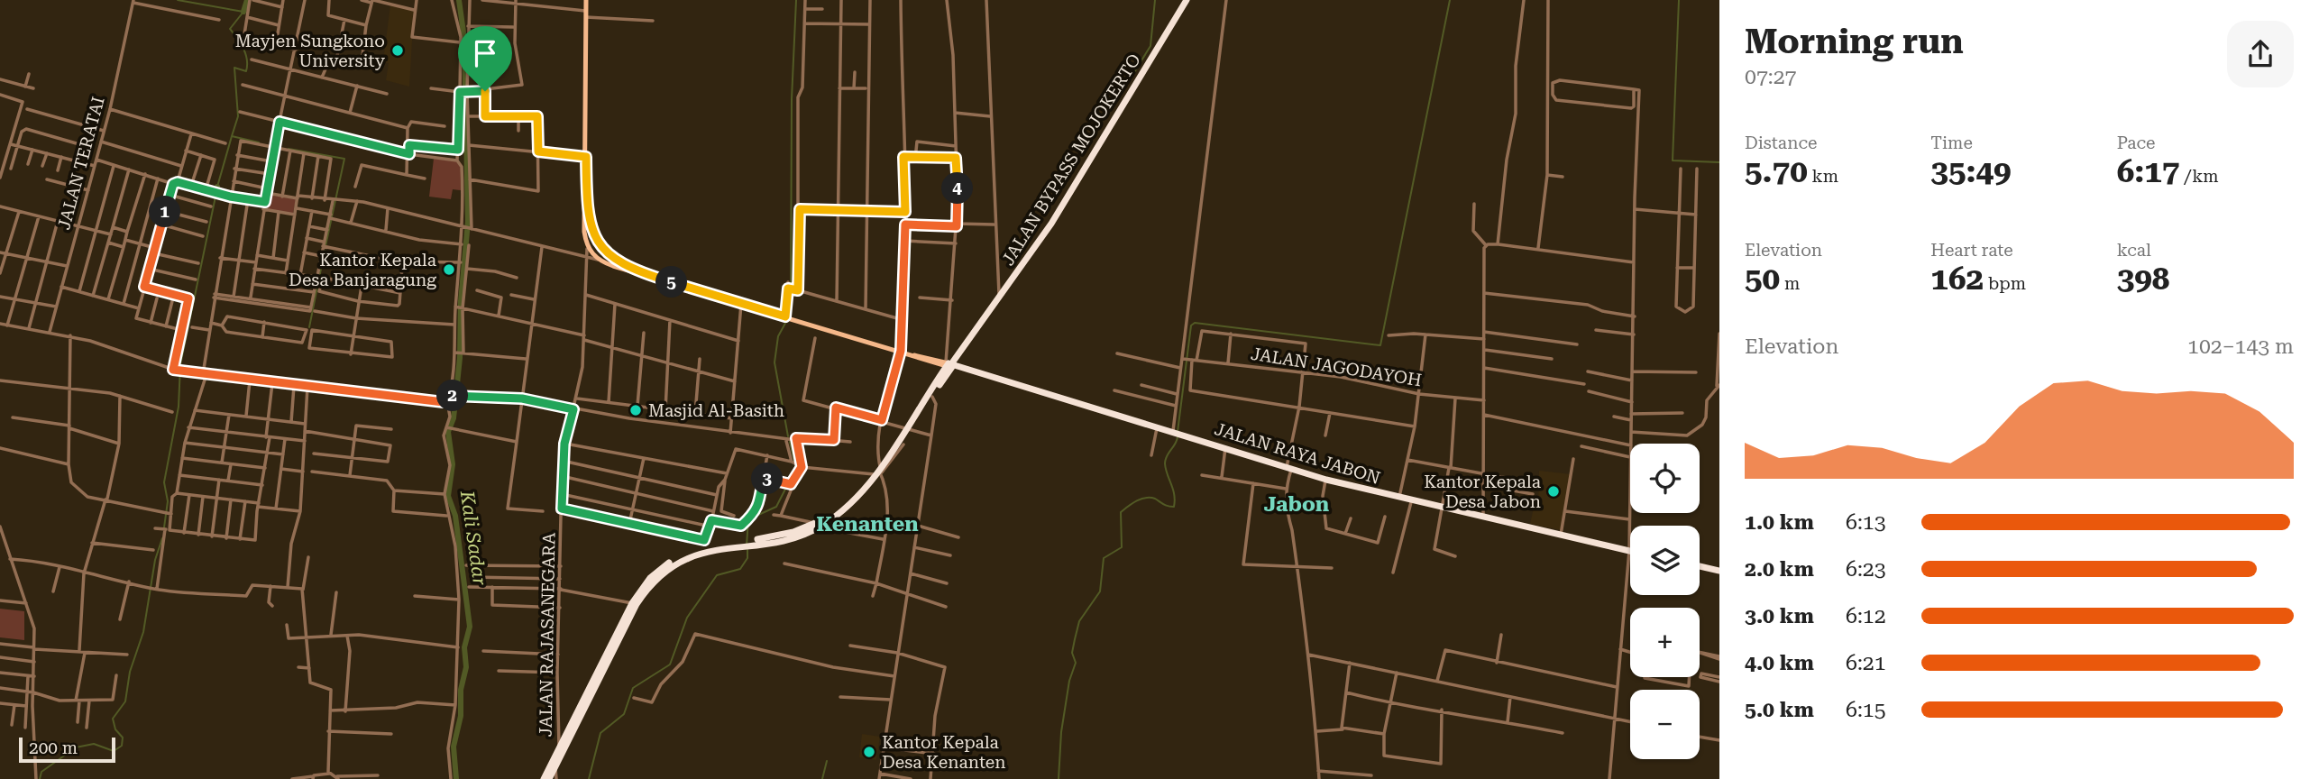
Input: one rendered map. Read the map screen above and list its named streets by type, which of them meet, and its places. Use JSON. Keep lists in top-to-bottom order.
{
  "streets": {
    "highway": ["JALAN BYPASS MOJOKERTO", "JALAN RAYA JABON"],
    "street": ["JALAN TERATAI", "JALAN JAGODAYOH", "JALAN RAJASANEGARA"]
  },
  "crossings": [
    ["JALAN BYPASS MOJOKERTO", "JALAN RAYA JABON"],
    ["JALAN BYPASS MOJOKERTO", "JALAN RAJASANEGARA"]
  ],
  "districts": ["Jabon", "Kenanten"],
  "water": ["Kali Sadar"],
  "places": [
    "Mayjen Sungkono University",
    "Kantor Kepala Desa Banjaragung",
    "Masjid Al-Basith",
    "Kantor Kepala Desa Jabon",
    "Kantor Kepala Desa Kenanten"
  ],
  "scale_bar": "200 m",
  "page": {
    "heading": ["Morning run", "07:27"],
    "stats": [
      ["Distance", "5.70 km"],
      ["Time", "35:49"],
      ["Pace", "6:17 /km"],
      ["Elevation", "50 m"],
      ["Heart rate", "162 bpm"],
      ["kcal", "398"]
    ],
    "pins": [
      "4",
      "1",
      "5",
      "2",
      "3"
    ],
    "chart": ["Elevation", "102–143 m"],
    "map_buttons": ["+", "−"],
    "list": [
      {
        "name": "1.0 km",
        "note": "6:13"
      },
      {
        "name": "2.0 km",
        "note": "6:23"
      },
      {
        "name": "3.0 km",
        "note": "6:12"
      },
      {
        "name": "4.0 km",
        "note": "6:21"
      },
      {
        "name": "5.0 km",
        "note": "6:15"
      }
    ],
    "scale": "200 m"
  }
}
